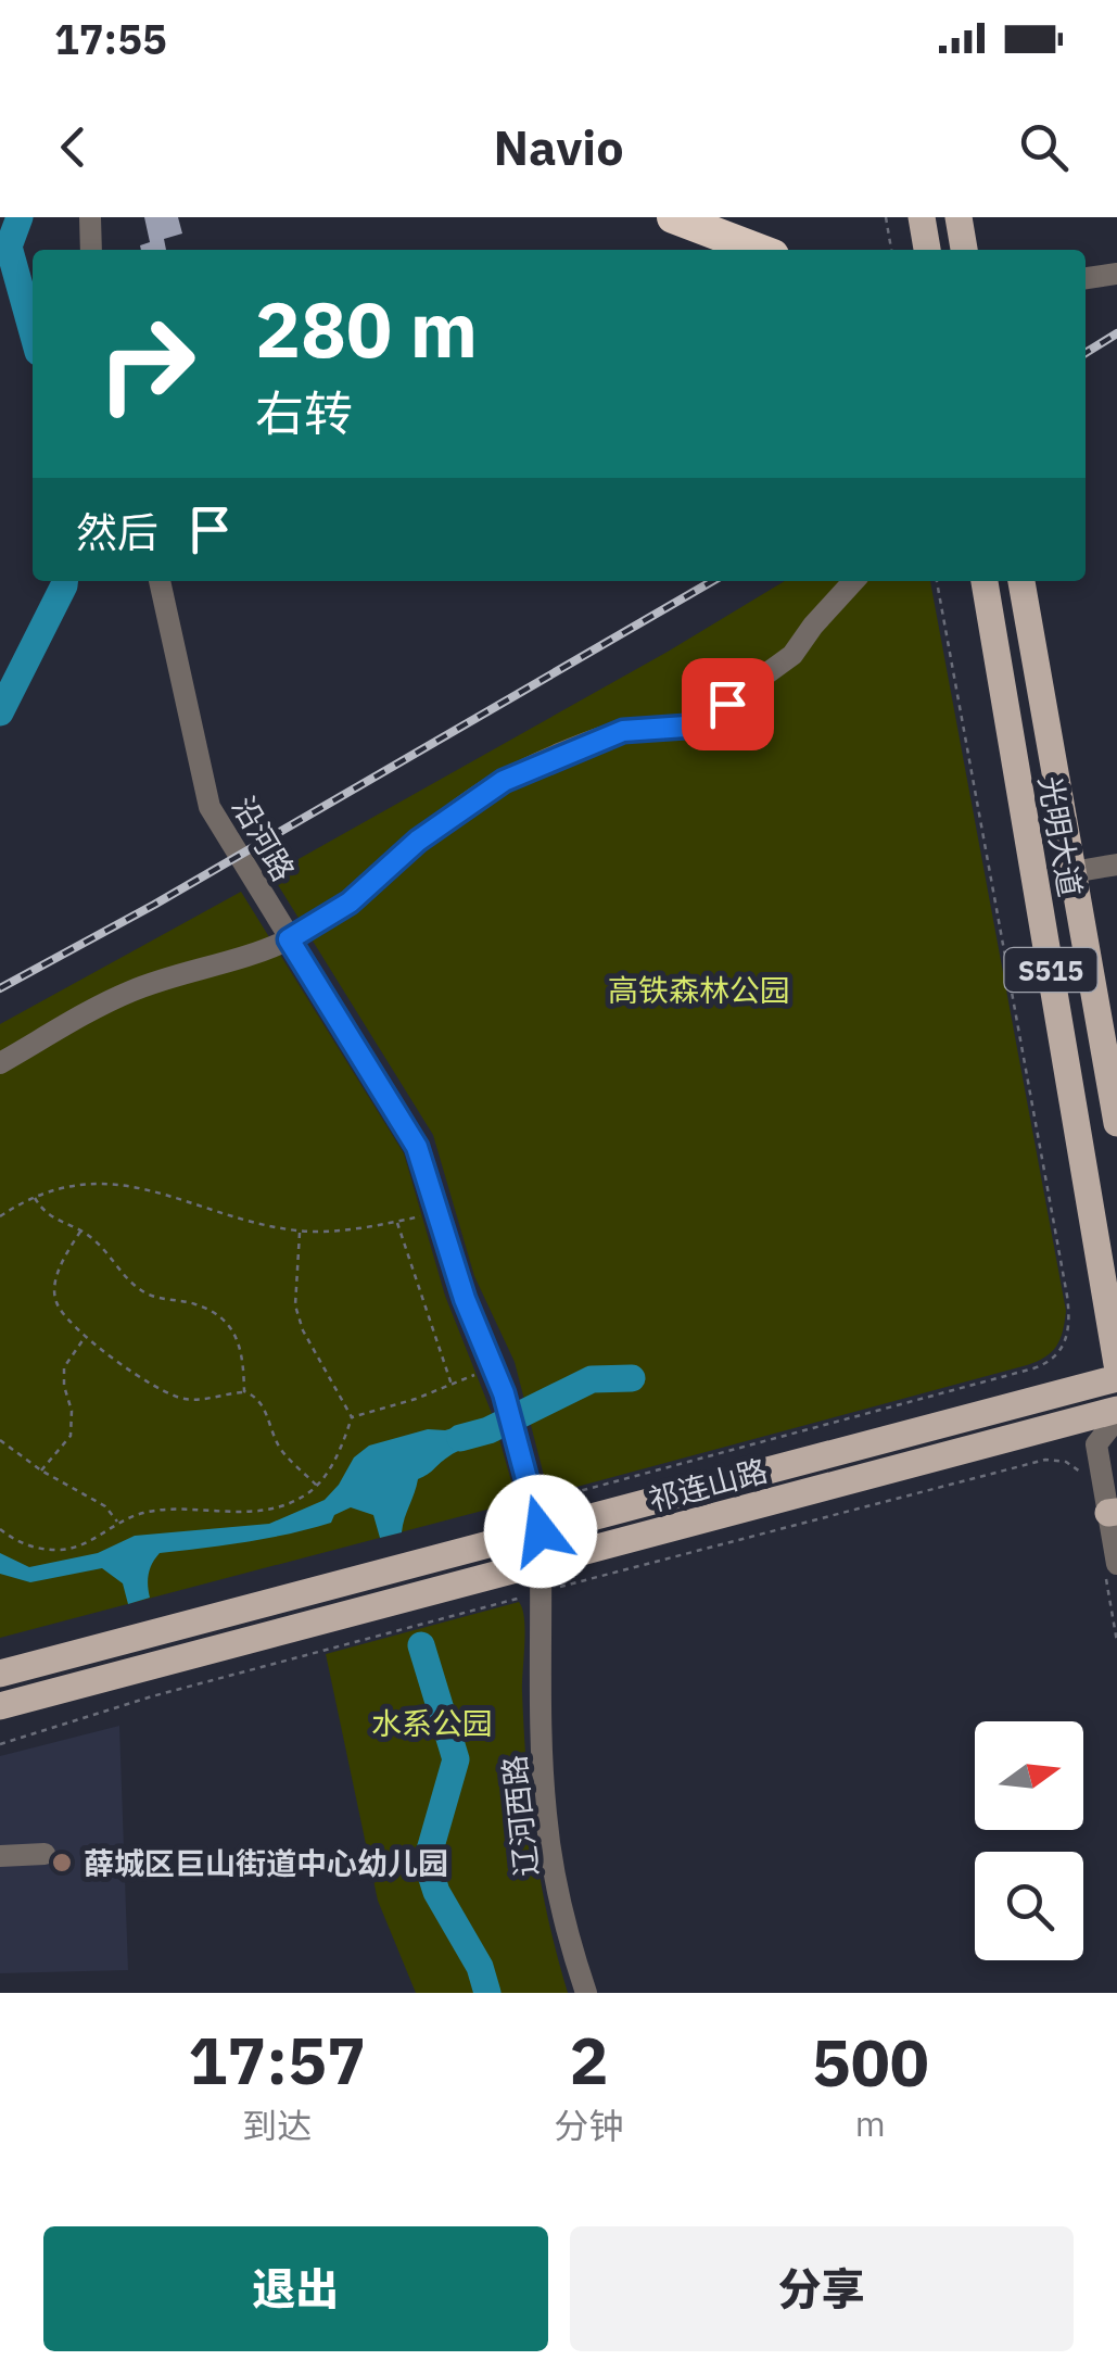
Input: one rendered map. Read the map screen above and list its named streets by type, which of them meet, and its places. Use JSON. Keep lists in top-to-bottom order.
{
  "streets": {
    "main road": ["光明大道", "S515", "祁连山路"],
    "street": ["沿河路", "辽河西路"]
  },
  "crossings": [
    ["沿河路", "祁连山路"],
    ["祁连山路", "辽河西路"]
  ],
  "parks": ["高铁森林公园", "水系公园"],
  "places": ["薛城区巨山街道中心幼儿园"],
  "north": "right",
  "page": {
    "status": "17:55",
    "header": "Navio",
    "turn": ["280 m", "右转"],
    "then": "然后",
    "eta": [
      "17:57",
      "到达",
      "2",
      "分钟",
      "500",
      "m"
    ],
    "buttons": ["退出", "分享"]
  }
}
